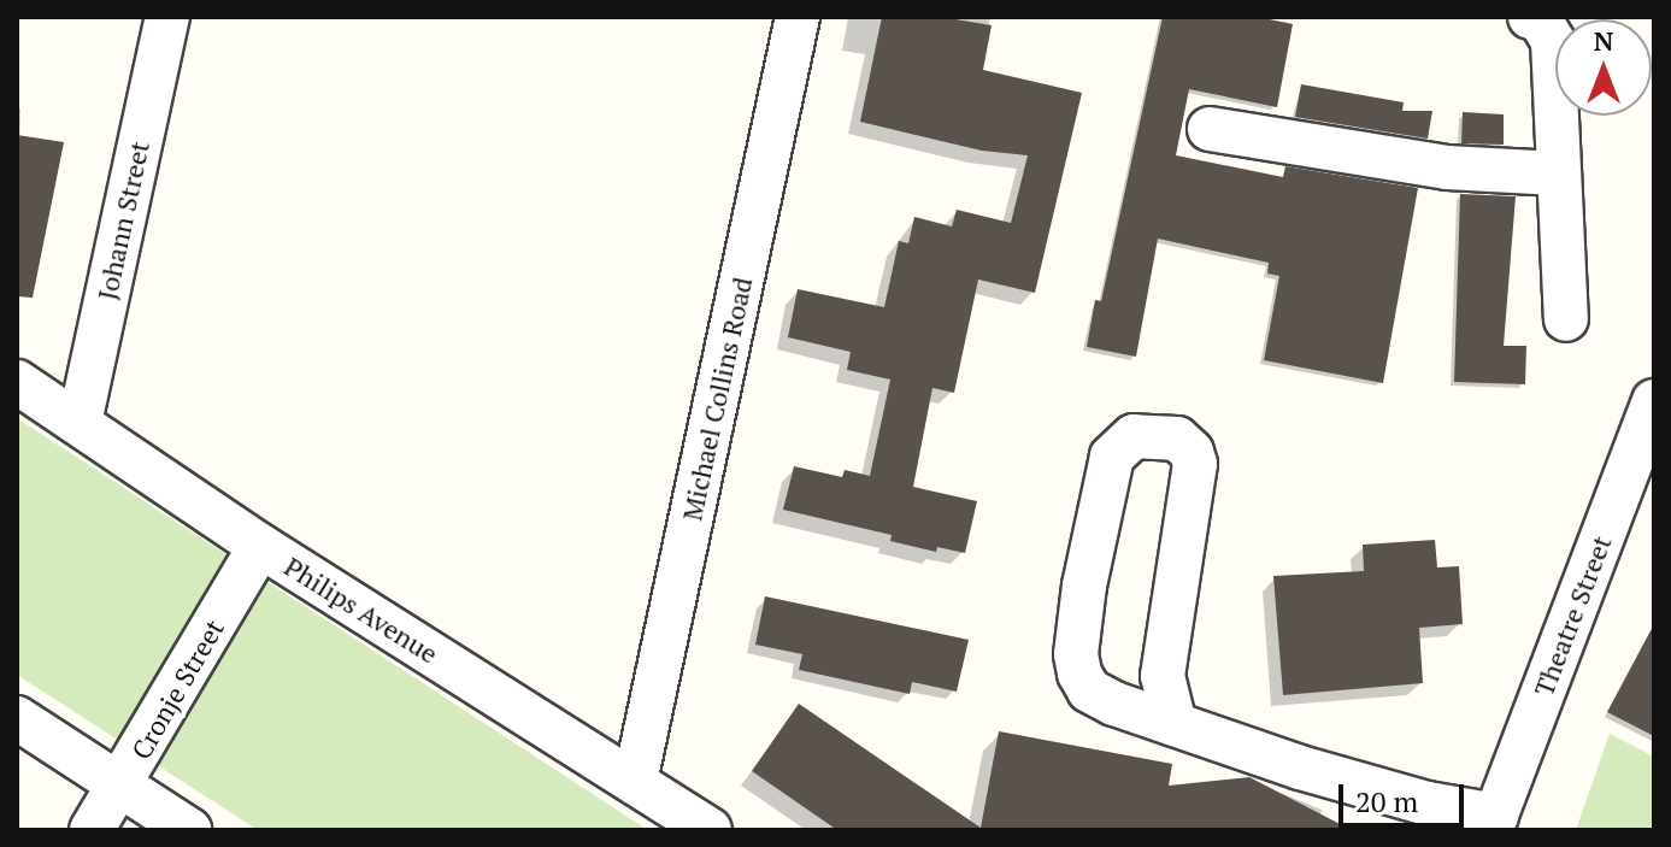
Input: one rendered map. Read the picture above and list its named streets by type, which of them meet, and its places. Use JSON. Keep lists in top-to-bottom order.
{
  "streets": {
    "street": [
      "Johann Street",
      "Michael Collins Road",
      "Philips Avenue",
      "Theatre Street",
      "Cronje Street"
    ]
  },
  "crossings": [
    ["Johann Street", "Philips Avenue"],
    ["Michael Collins Road", "Philips Avenue"],
    ["Philips Avenue", "Cronje Street"]
  ],
  "scale_bar": "20 m",
  "north": "top"
}
